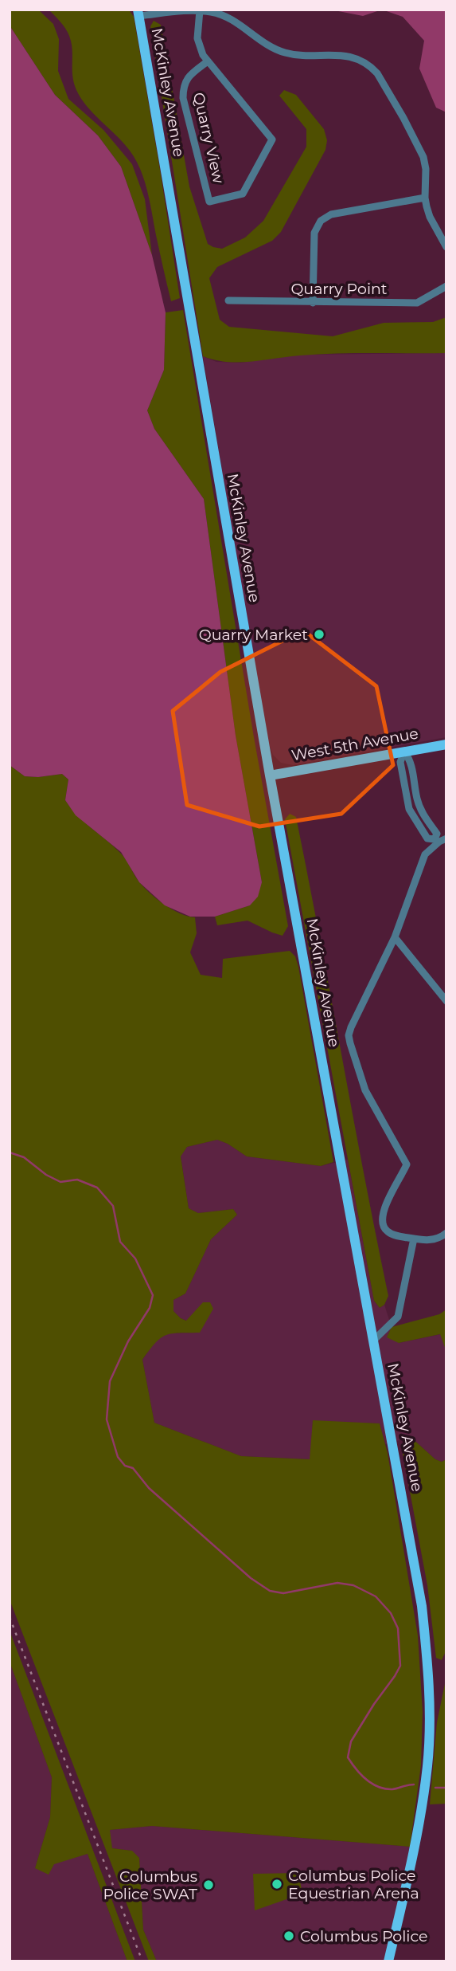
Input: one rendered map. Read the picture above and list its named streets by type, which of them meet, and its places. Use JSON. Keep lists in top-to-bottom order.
{
  "streets": {
    "main road": ["McKinley Avenue", "West 5th Avenue"],
    "street": ["Quarry View", "Quarry Point"]
  },
  "crossings": [
    ["McKinley Avenue", "West 5th Avenue"]
  ],
  "places": [
    "Quarry Market",
    "Columbus Police Equestrian Arena",
    "Columbus Police SWAT",
    "Columbus Police"
  ]
}
